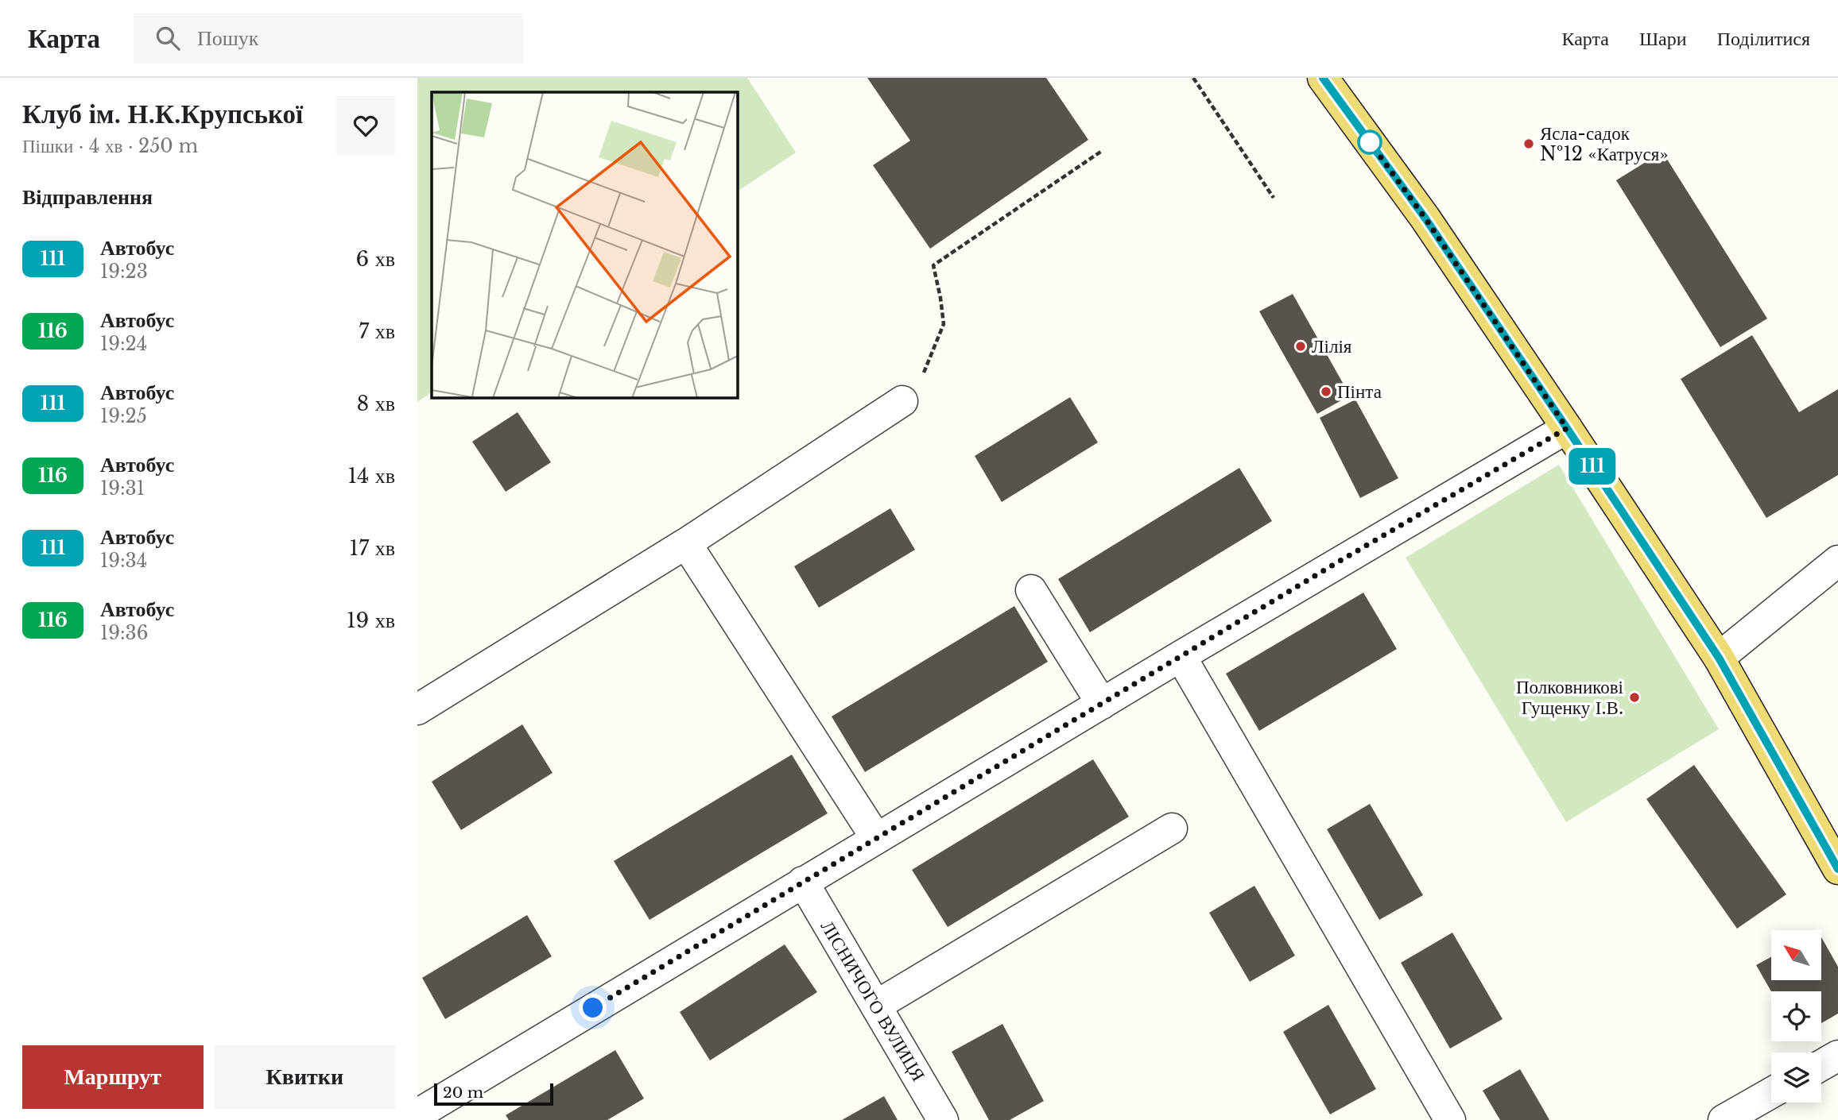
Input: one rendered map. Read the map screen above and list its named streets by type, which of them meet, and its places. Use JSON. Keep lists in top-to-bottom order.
{
  "streets": {
    "street": ["ЛІСНИЧОГО ВУЛИЦЯ"]
  },
  "places": [
    "Ясла-садок №12 «Катруся»",
    "Лілія",
    "Пінта",
    "Полковникові Гущенку І.В."
  ],
  "lines": ["bus line 111"],
  "scale_bar": "20 m",
  "north": "top left",
  "page": {
    "header": "Карта",
    "search": "Пошук",
    "nav": ["Карта", "Шари", "Поділитися"],
    "heading": [
      ["Клуб ім. Н.К.Крупської", "Пішки · 4 хв · 250 m"],
      "Відправлення"
    ],
    "on_map": "111",
    "list": [
      {
        "mark": "111",
        "name": "Автобус",
        "note": "19:23",
        "value": "6 хв"
      },
      {
        "mark": "116",
        "name": "Автобус",
        "note": "19:24",
        "value": "7 хв"
      },
      {
        "mark": "111",
        "name": "Автобус",
        "note": "19:25",
        "value": "8 хв"
      },
      {
        "mark": "116",
        "name": "Автобус",
        "note": "19:31",
        "value": "14 хв"
      },
      {
        "mark": "111",
        "name": "Автобус",
        "note": "19:34",
        "value": "17 хв"
      },
      {
        "mark": "116",
        "name": "Автобус",
        "note": "19:36",
        "value": "19 хв"
      }
    ],
    "buttons": ["Маршрут", "Квитки"],
    "scale": "20 m"
  }
}
